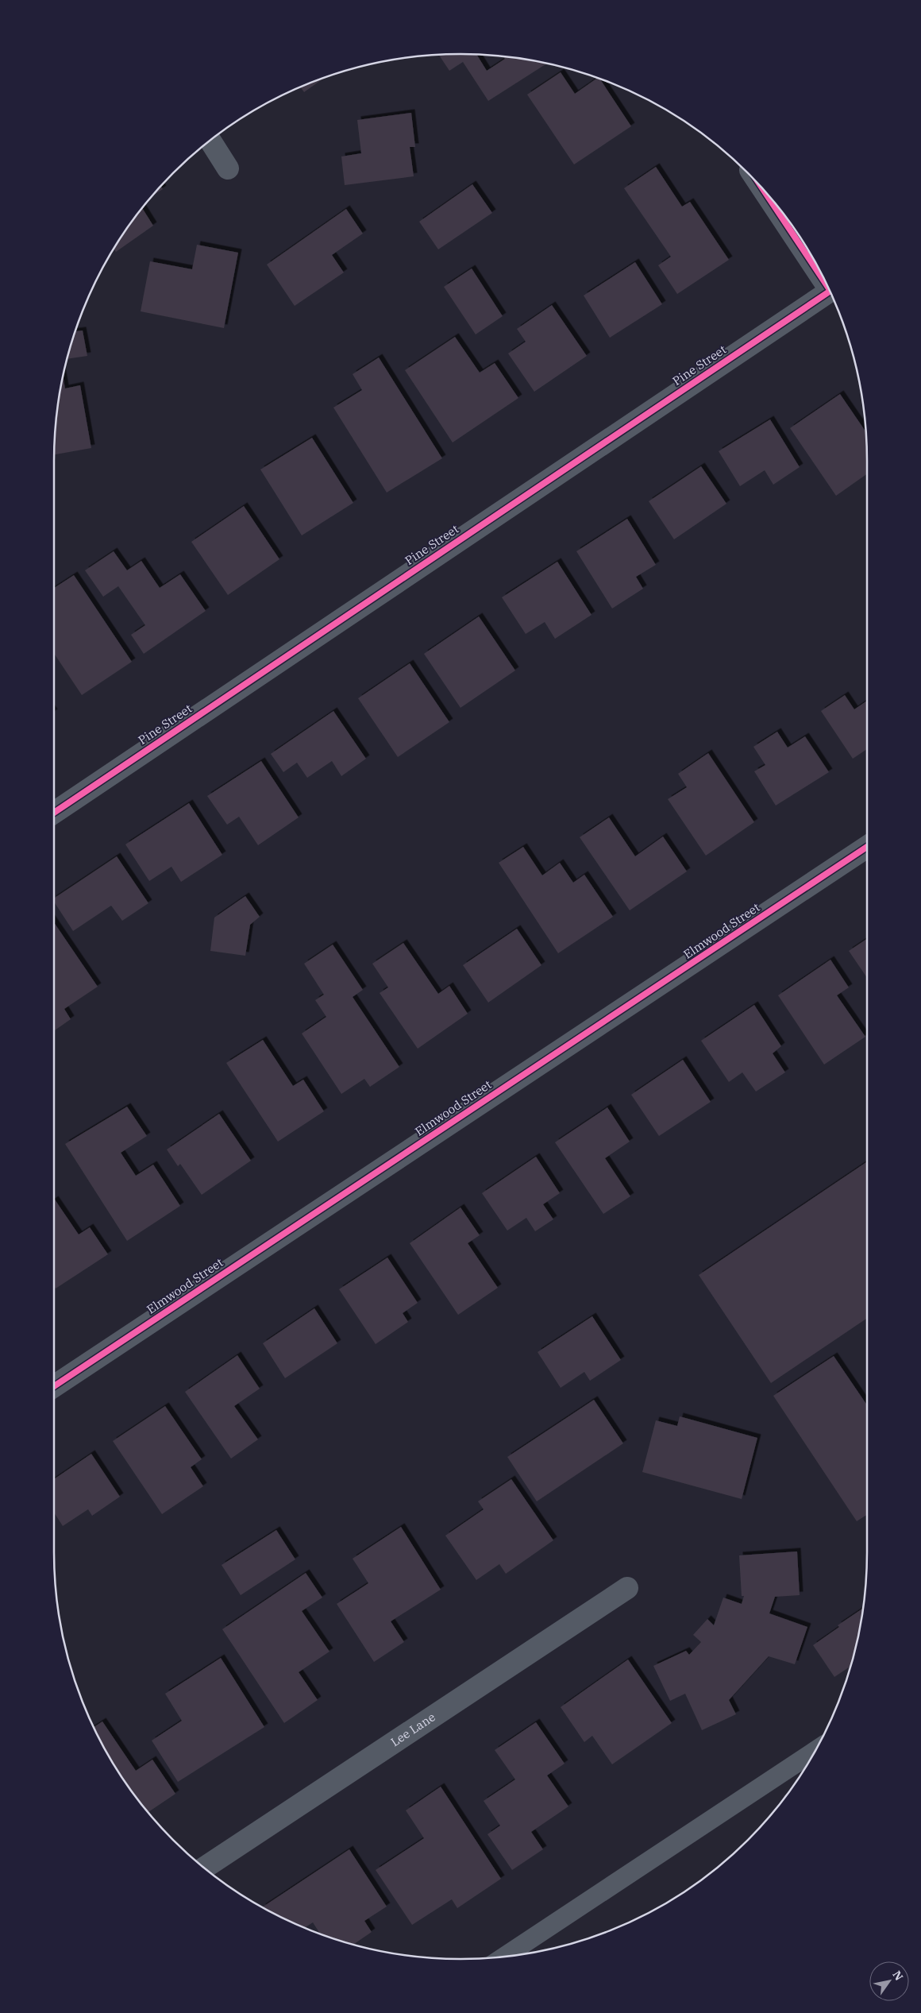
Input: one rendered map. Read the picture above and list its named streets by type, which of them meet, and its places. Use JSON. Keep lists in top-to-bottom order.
{
  "streets": {
    "street": ["Pine Street", "Elmwood Street", "Lee Lane"]
  },
  "north": "top right"
}
